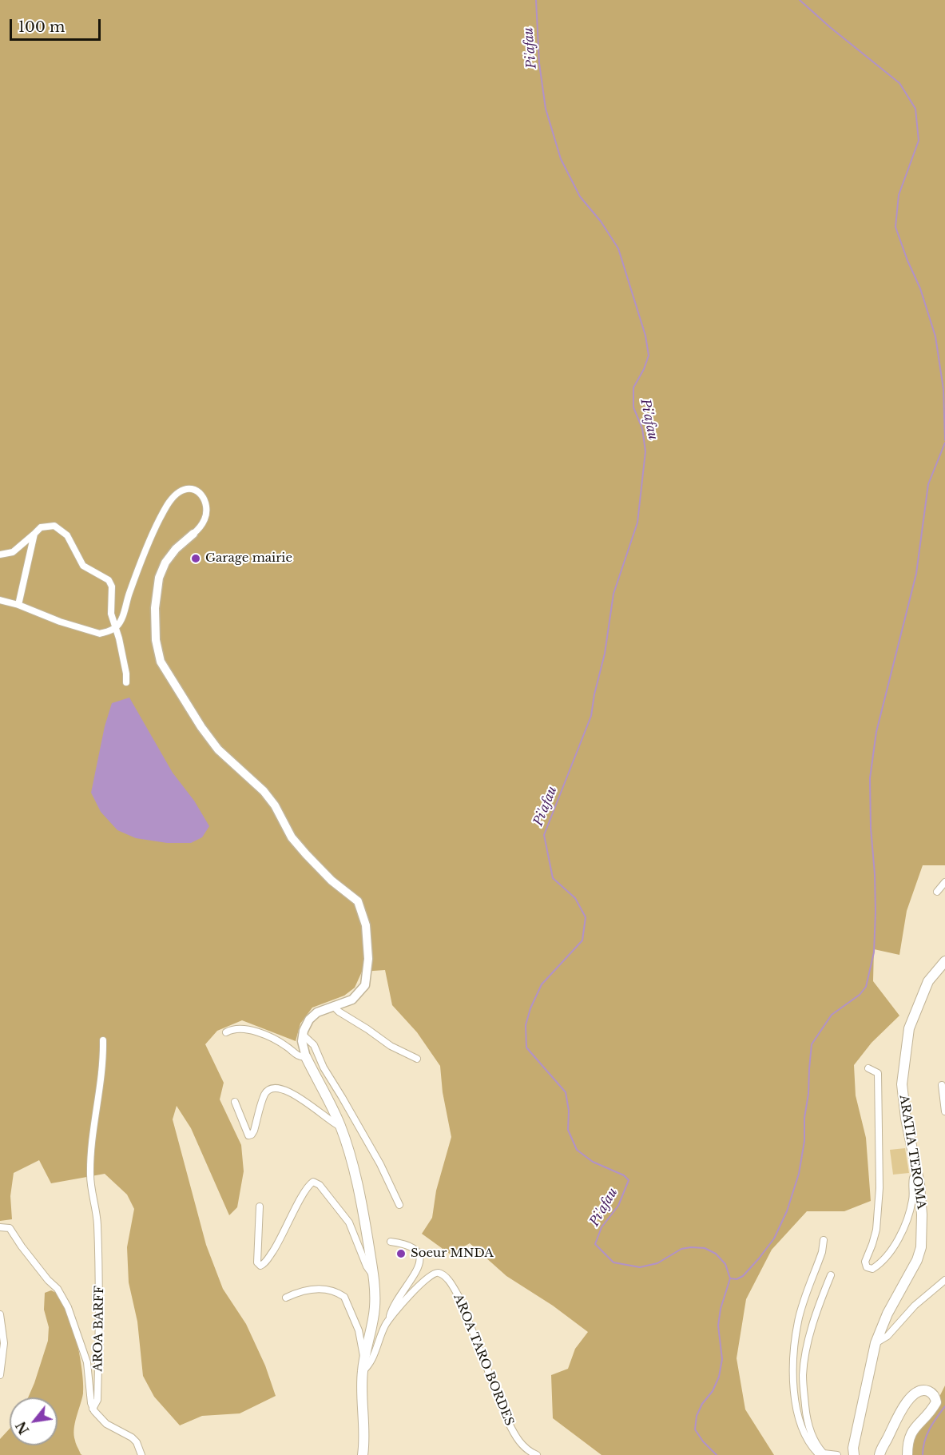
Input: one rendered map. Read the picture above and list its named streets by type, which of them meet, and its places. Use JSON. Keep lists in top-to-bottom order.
{
  "streets": {
    "main road": ["ARATIA TEROMA"],
    "street": ["AROA BARFF", "AROA TARO BORDES"]
  },
  "water": ["Pi'afau"],
  "places": ["Garage mairie", "Soeur MNDA"],
  "scale_bar": "100 m",
  "north": "bottom left"
}
